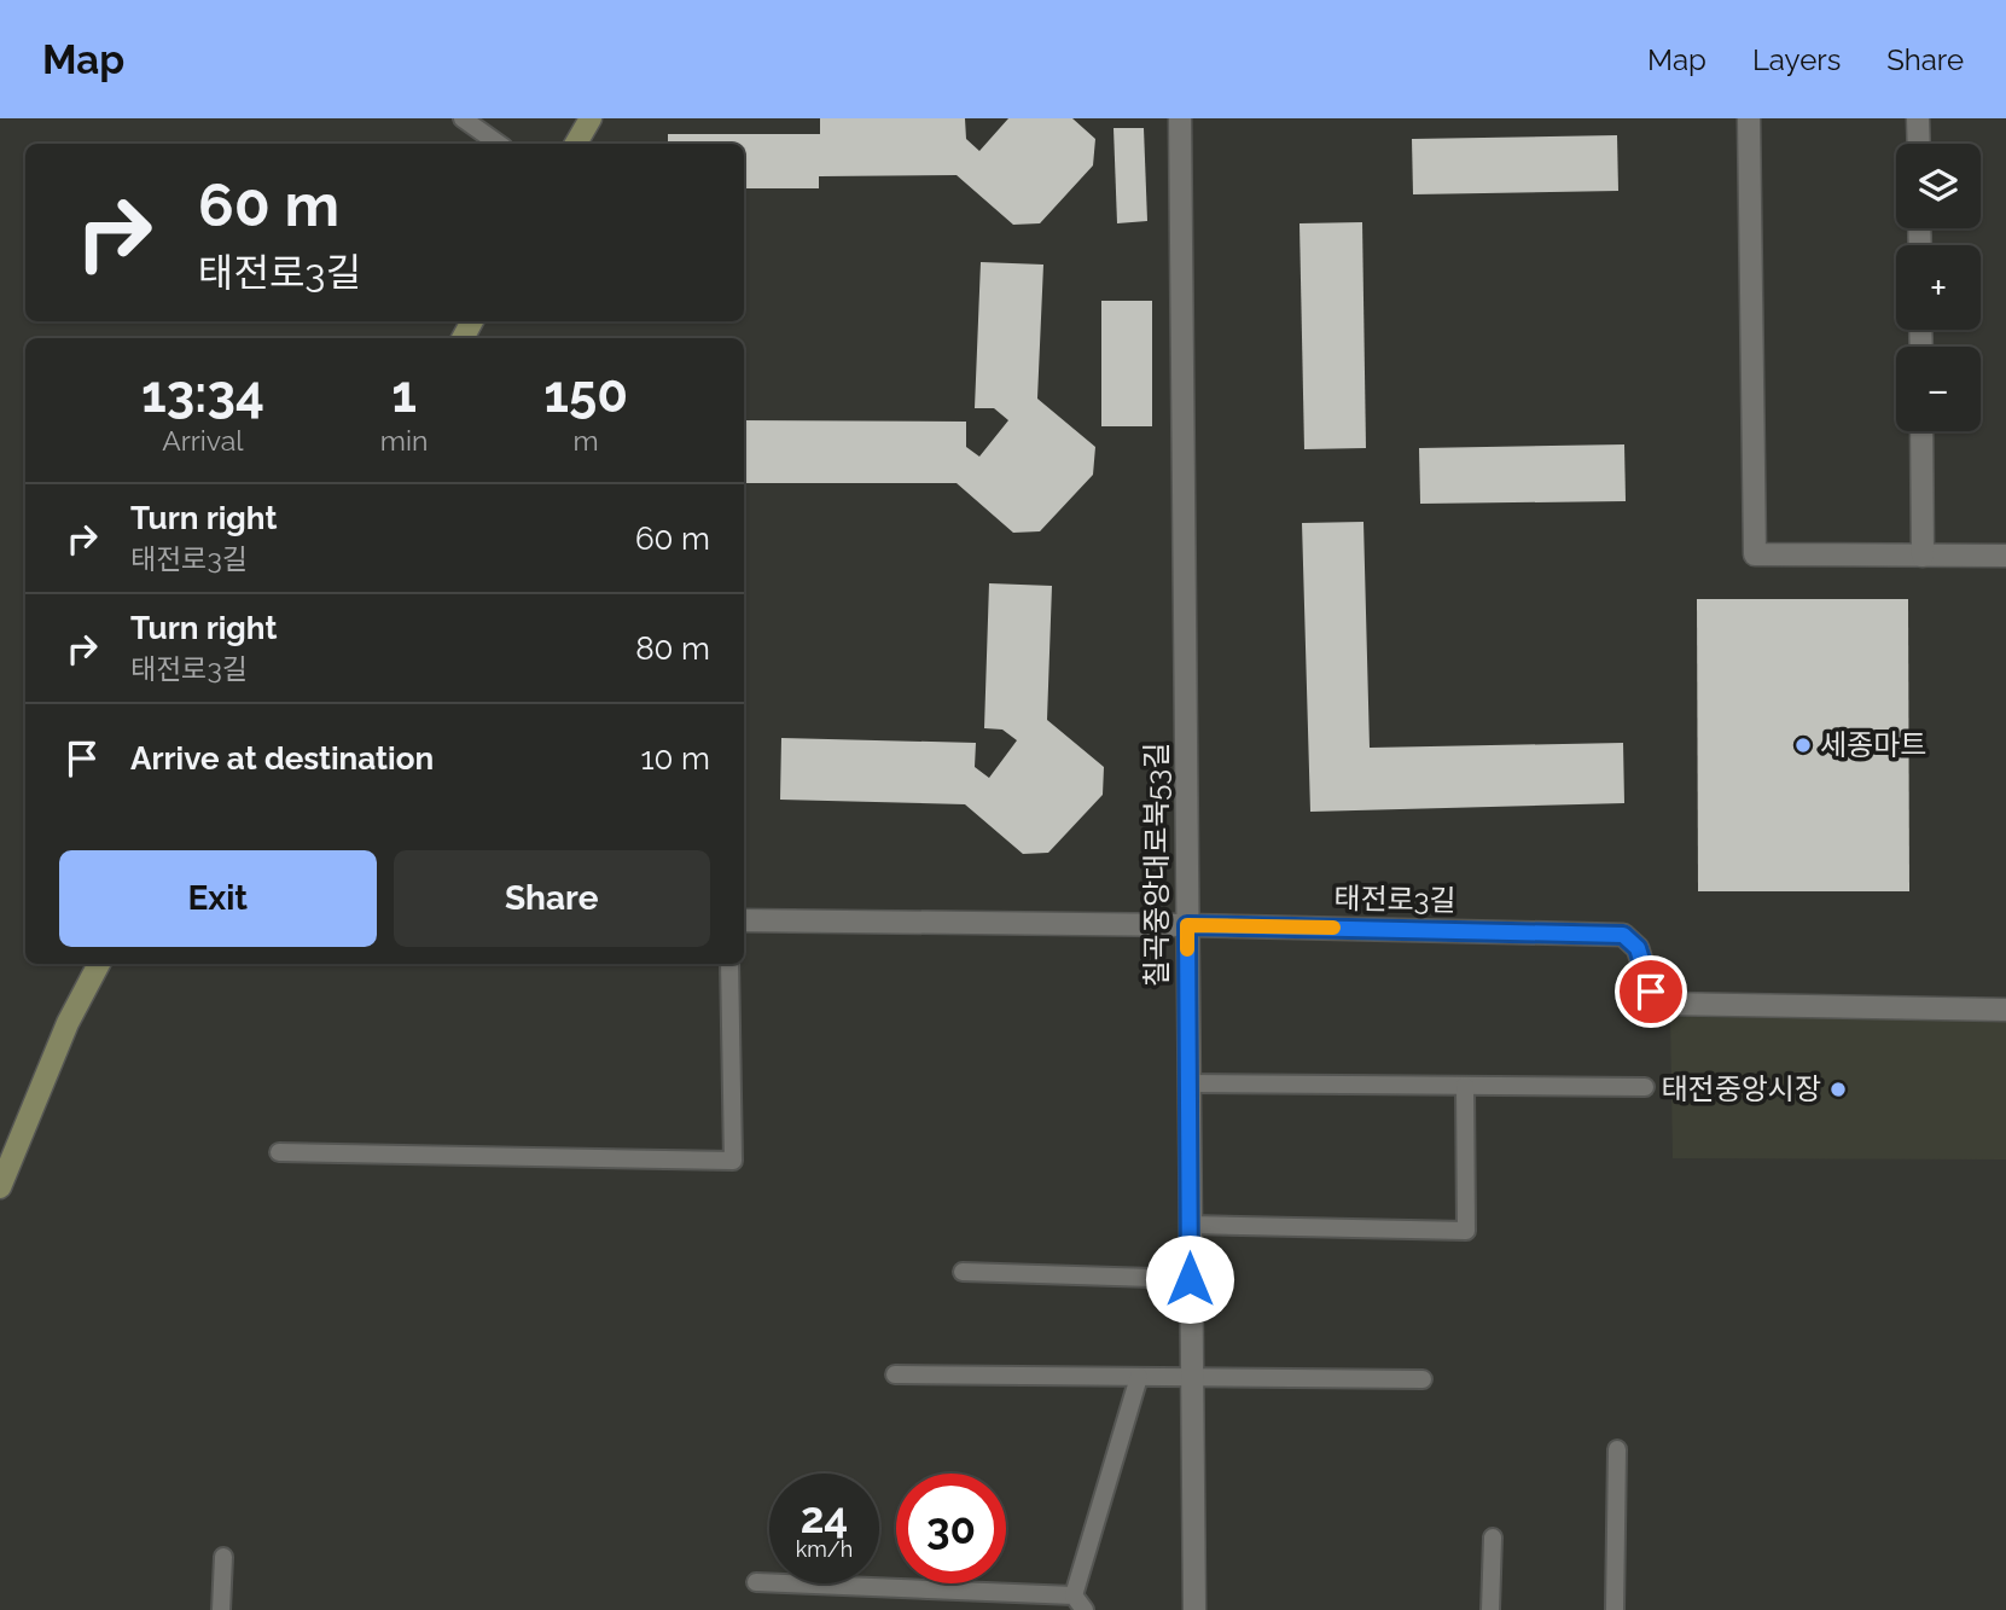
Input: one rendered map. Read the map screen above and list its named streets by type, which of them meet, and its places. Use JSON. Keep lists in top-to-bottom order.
{
  "streets": {
    "street": ["칠곡중앙대로북53길", "태전로3길"]
  },
  "crossings": [
    ["칠곡중앙대로북53길", "태전로3길"]
  ],
  "places": ["세종마트", "태전중앙시장"],
  "page": {
    "header": "Map",
    "nav": ["Map", "Layers", "Share"],
    "map_buttons": ["+", "−"],
    "turn": ["60 m", "태전로3길"],
    "eta": [
      "13:34",
      "Arrival",
      "1",
      "min",
      "150",
      "m"
    ],
    "list": [
      {
        "name": "Turn right",
        "note": "태전로3길",
        "value": "60 m"
      },
      {
        "name": "Turn right",
        "note": "태전로3길",
        "value": "80 m"
      },
      {
        "name": "Arrive at destination",
        "value": "10 m"
      }
    ],
    "buttons": ["Exit", "Share"],
    "speed": "24 km/h",
    "limit": "30"
  }
}
